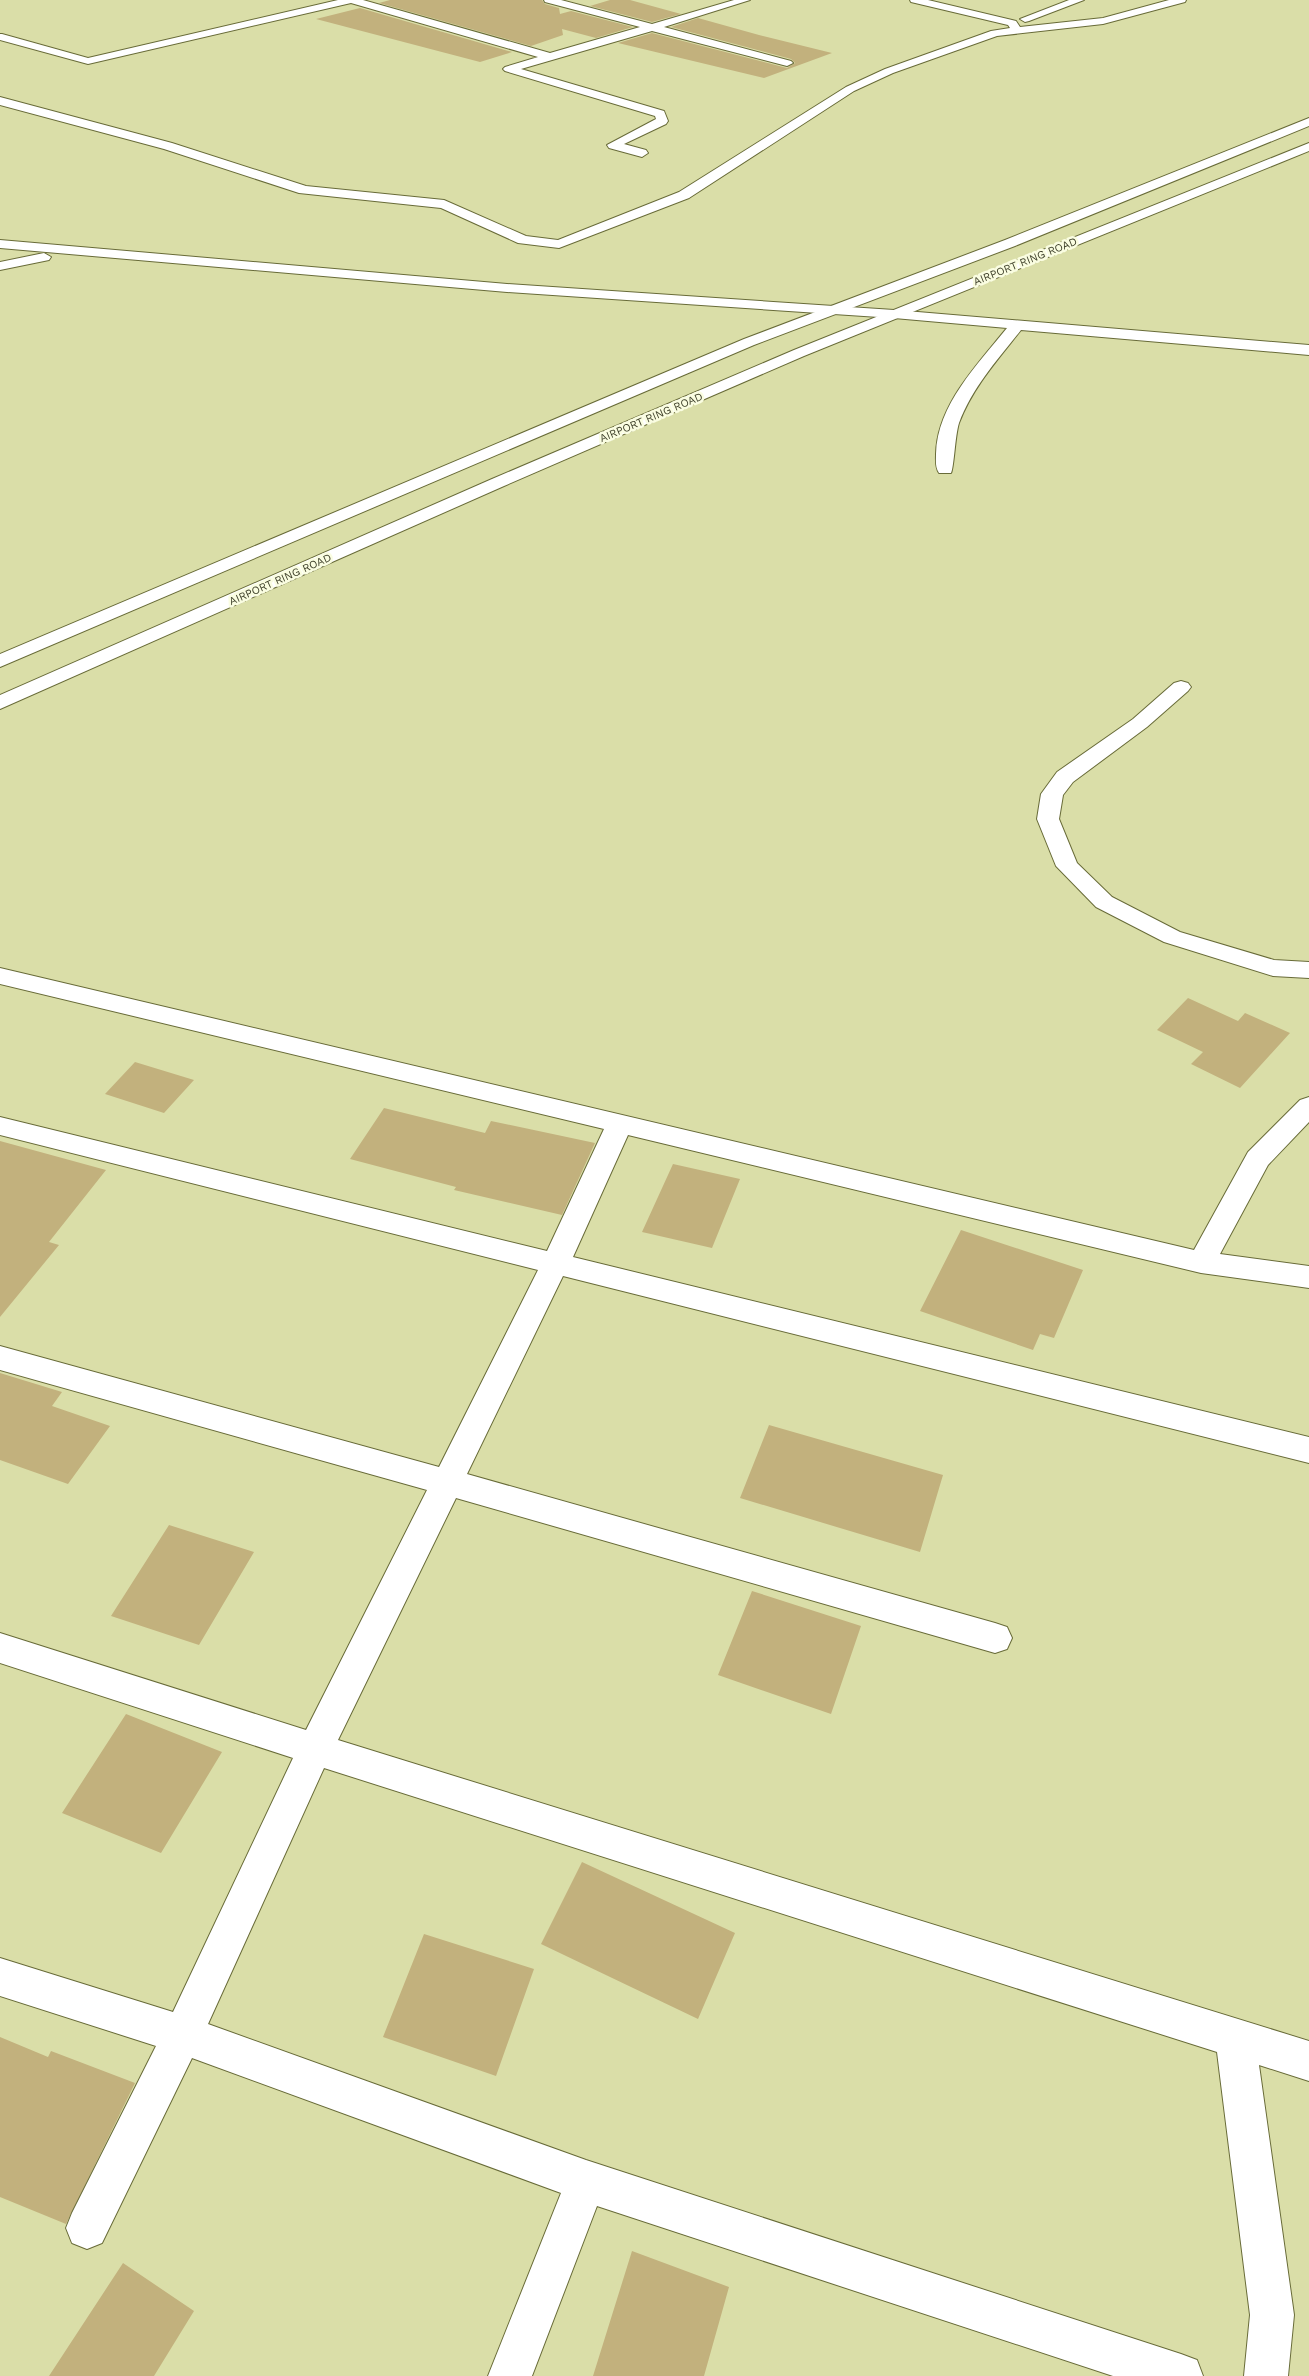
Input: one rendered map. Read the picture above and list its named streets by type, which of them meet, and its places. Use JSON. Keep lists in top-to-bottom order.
{
  "streets": {
    "street": ["AIRPORT RING ROAD"]
  }
}
